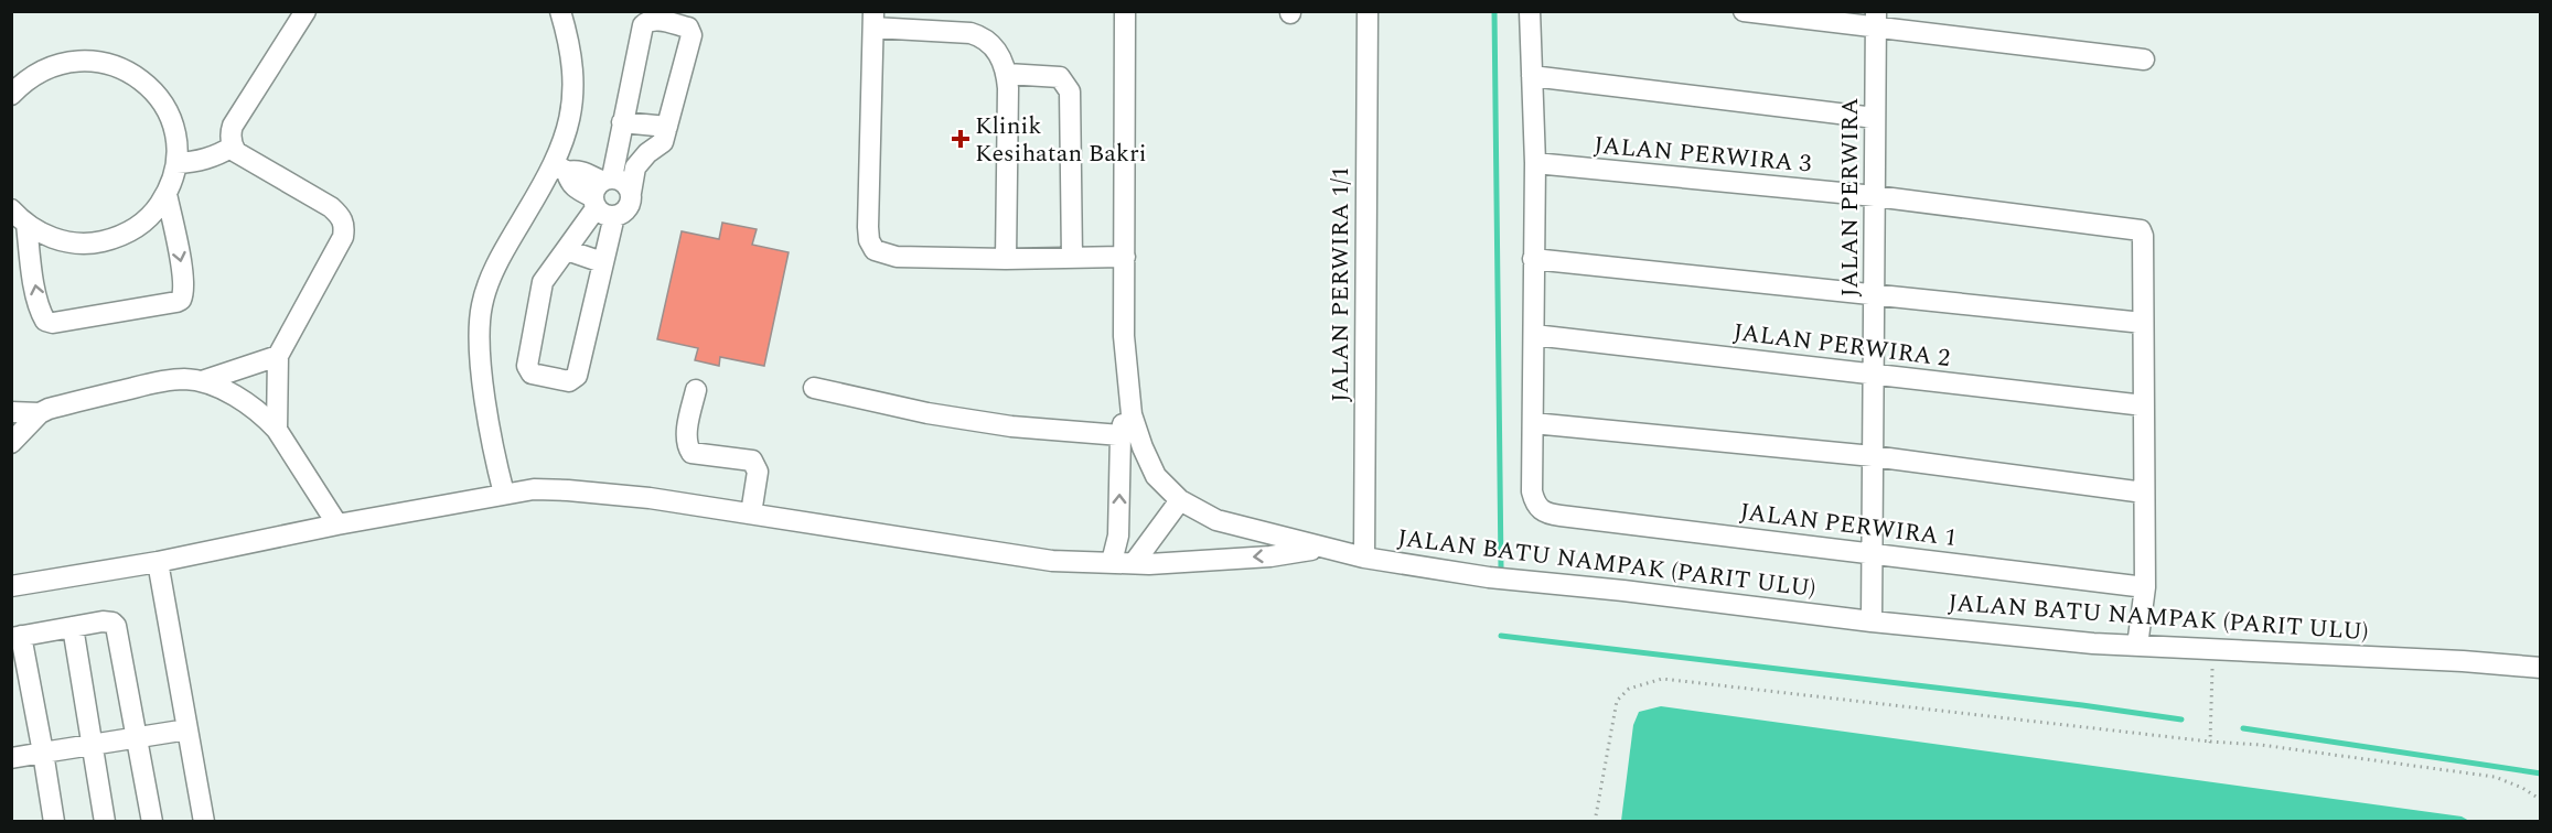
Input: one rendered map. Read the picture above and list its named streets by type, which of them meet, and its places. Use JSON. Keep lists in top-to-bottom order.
{
  "streets": {
    "street": [
      "JALAN PERWIRA 3",
      "JALAN PERWIRA",
      "JALAN PERWIRA 1/1",
      "JALAN PERWIRA 2",
      "JALAN PERWIRA 1",
      "JALAN BATU NAMPAK (PARIT ULU)"
    ]
  },
  "crossings": [
    ["JALAN PERWIRA 3", "JALAN PERWIRA"],
    ["JALAN PERWIRA", "JALAN PERWIRA 2"],
    ["JALAN PERWIRA", "JALAN PERWIRA 1"],
    ["JALAN PERWIRA", "JALAN BATU NAMPAK (PARIT ULU)"],
    ["JALAN PERWIRA 1/1", "JALAN BATU NAMPAK (PARIT ULU)"]
  ],
  "places": {
    "health": ["Klinik Kesihatan Bakri"]
  }
}
